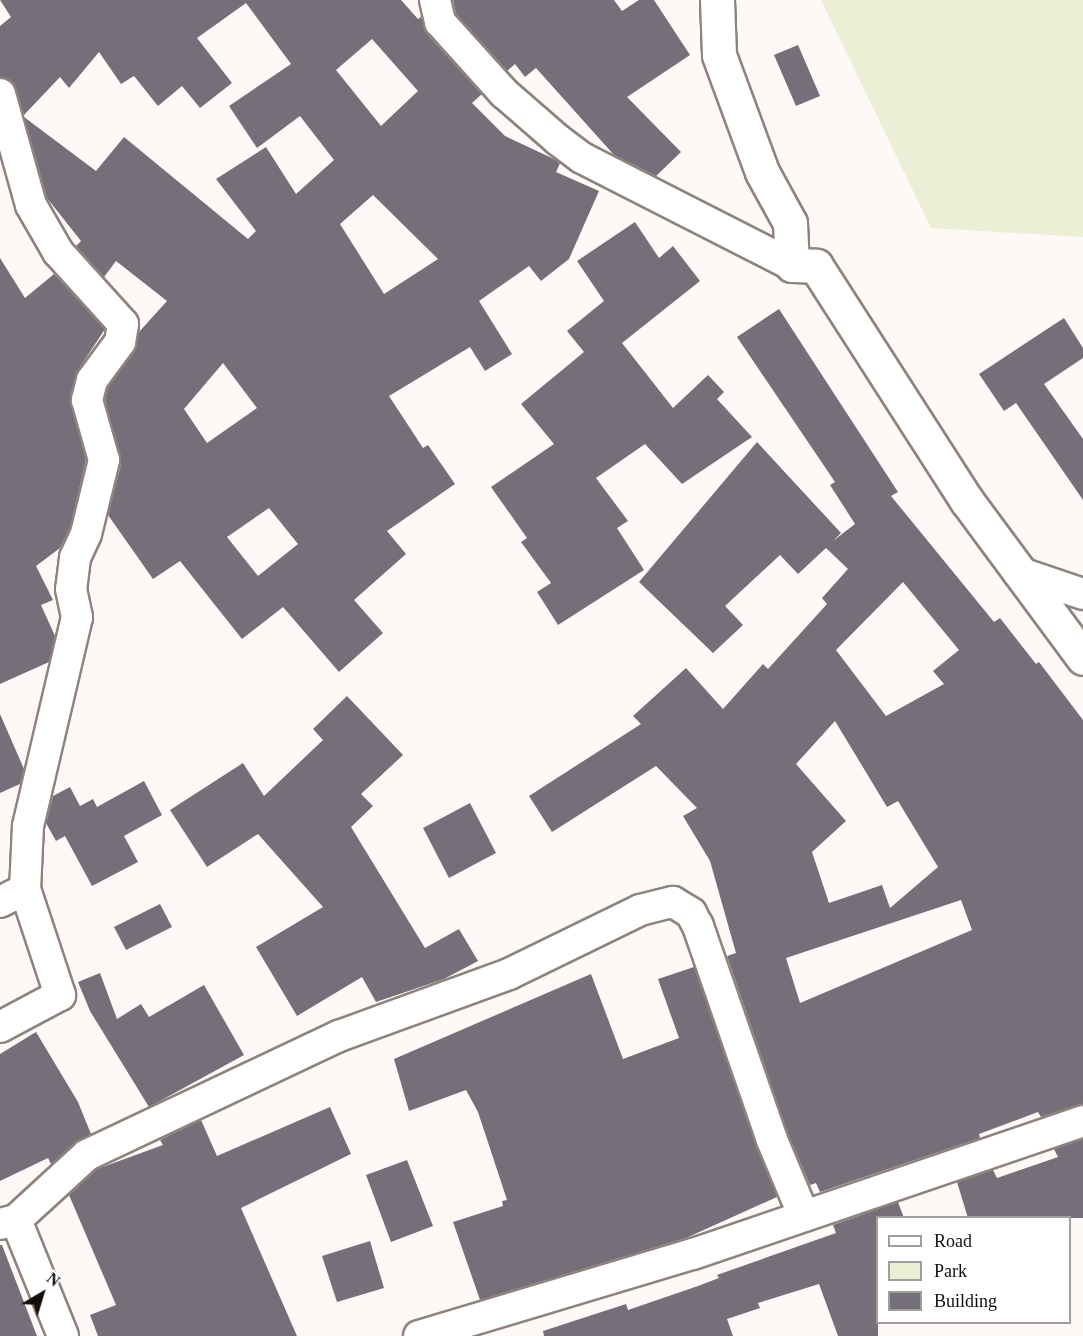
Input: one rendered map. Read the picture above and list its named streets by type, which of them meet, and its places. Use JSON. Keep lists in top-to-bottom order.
{
  "legend": ["Road", "Park", "Building"],
  "north": "top right"
}
